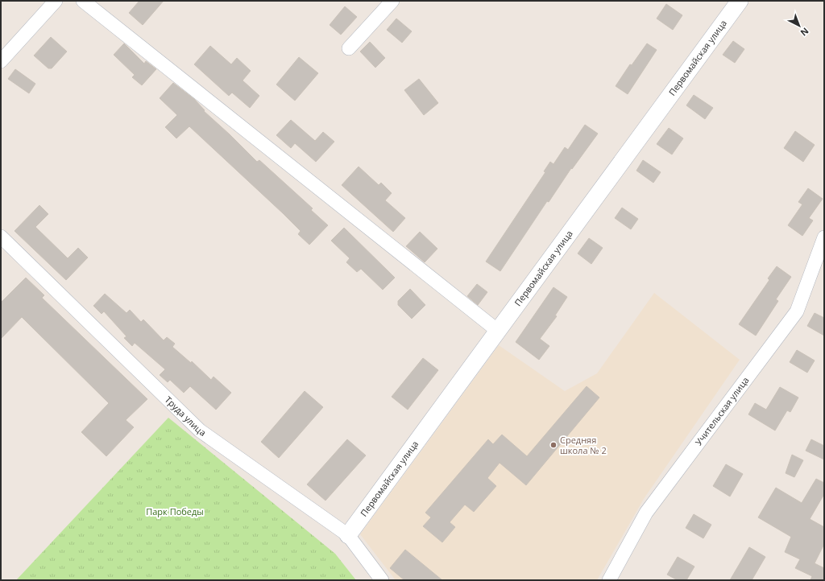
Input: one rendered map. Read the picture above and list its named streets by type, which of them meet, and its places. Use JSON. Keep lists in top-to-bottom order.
{
  "streets": {
    "street": ["Первомайская улица", "Учительская улица", "Труда улица"]
  },
  "crossings": [
    ["Первомайская улица", "Труда улица"]
  ],
  "parks": ["Парк Победы"],
  "places": ["Средняя школа № 2"],
  "north": "bottom right"
}
